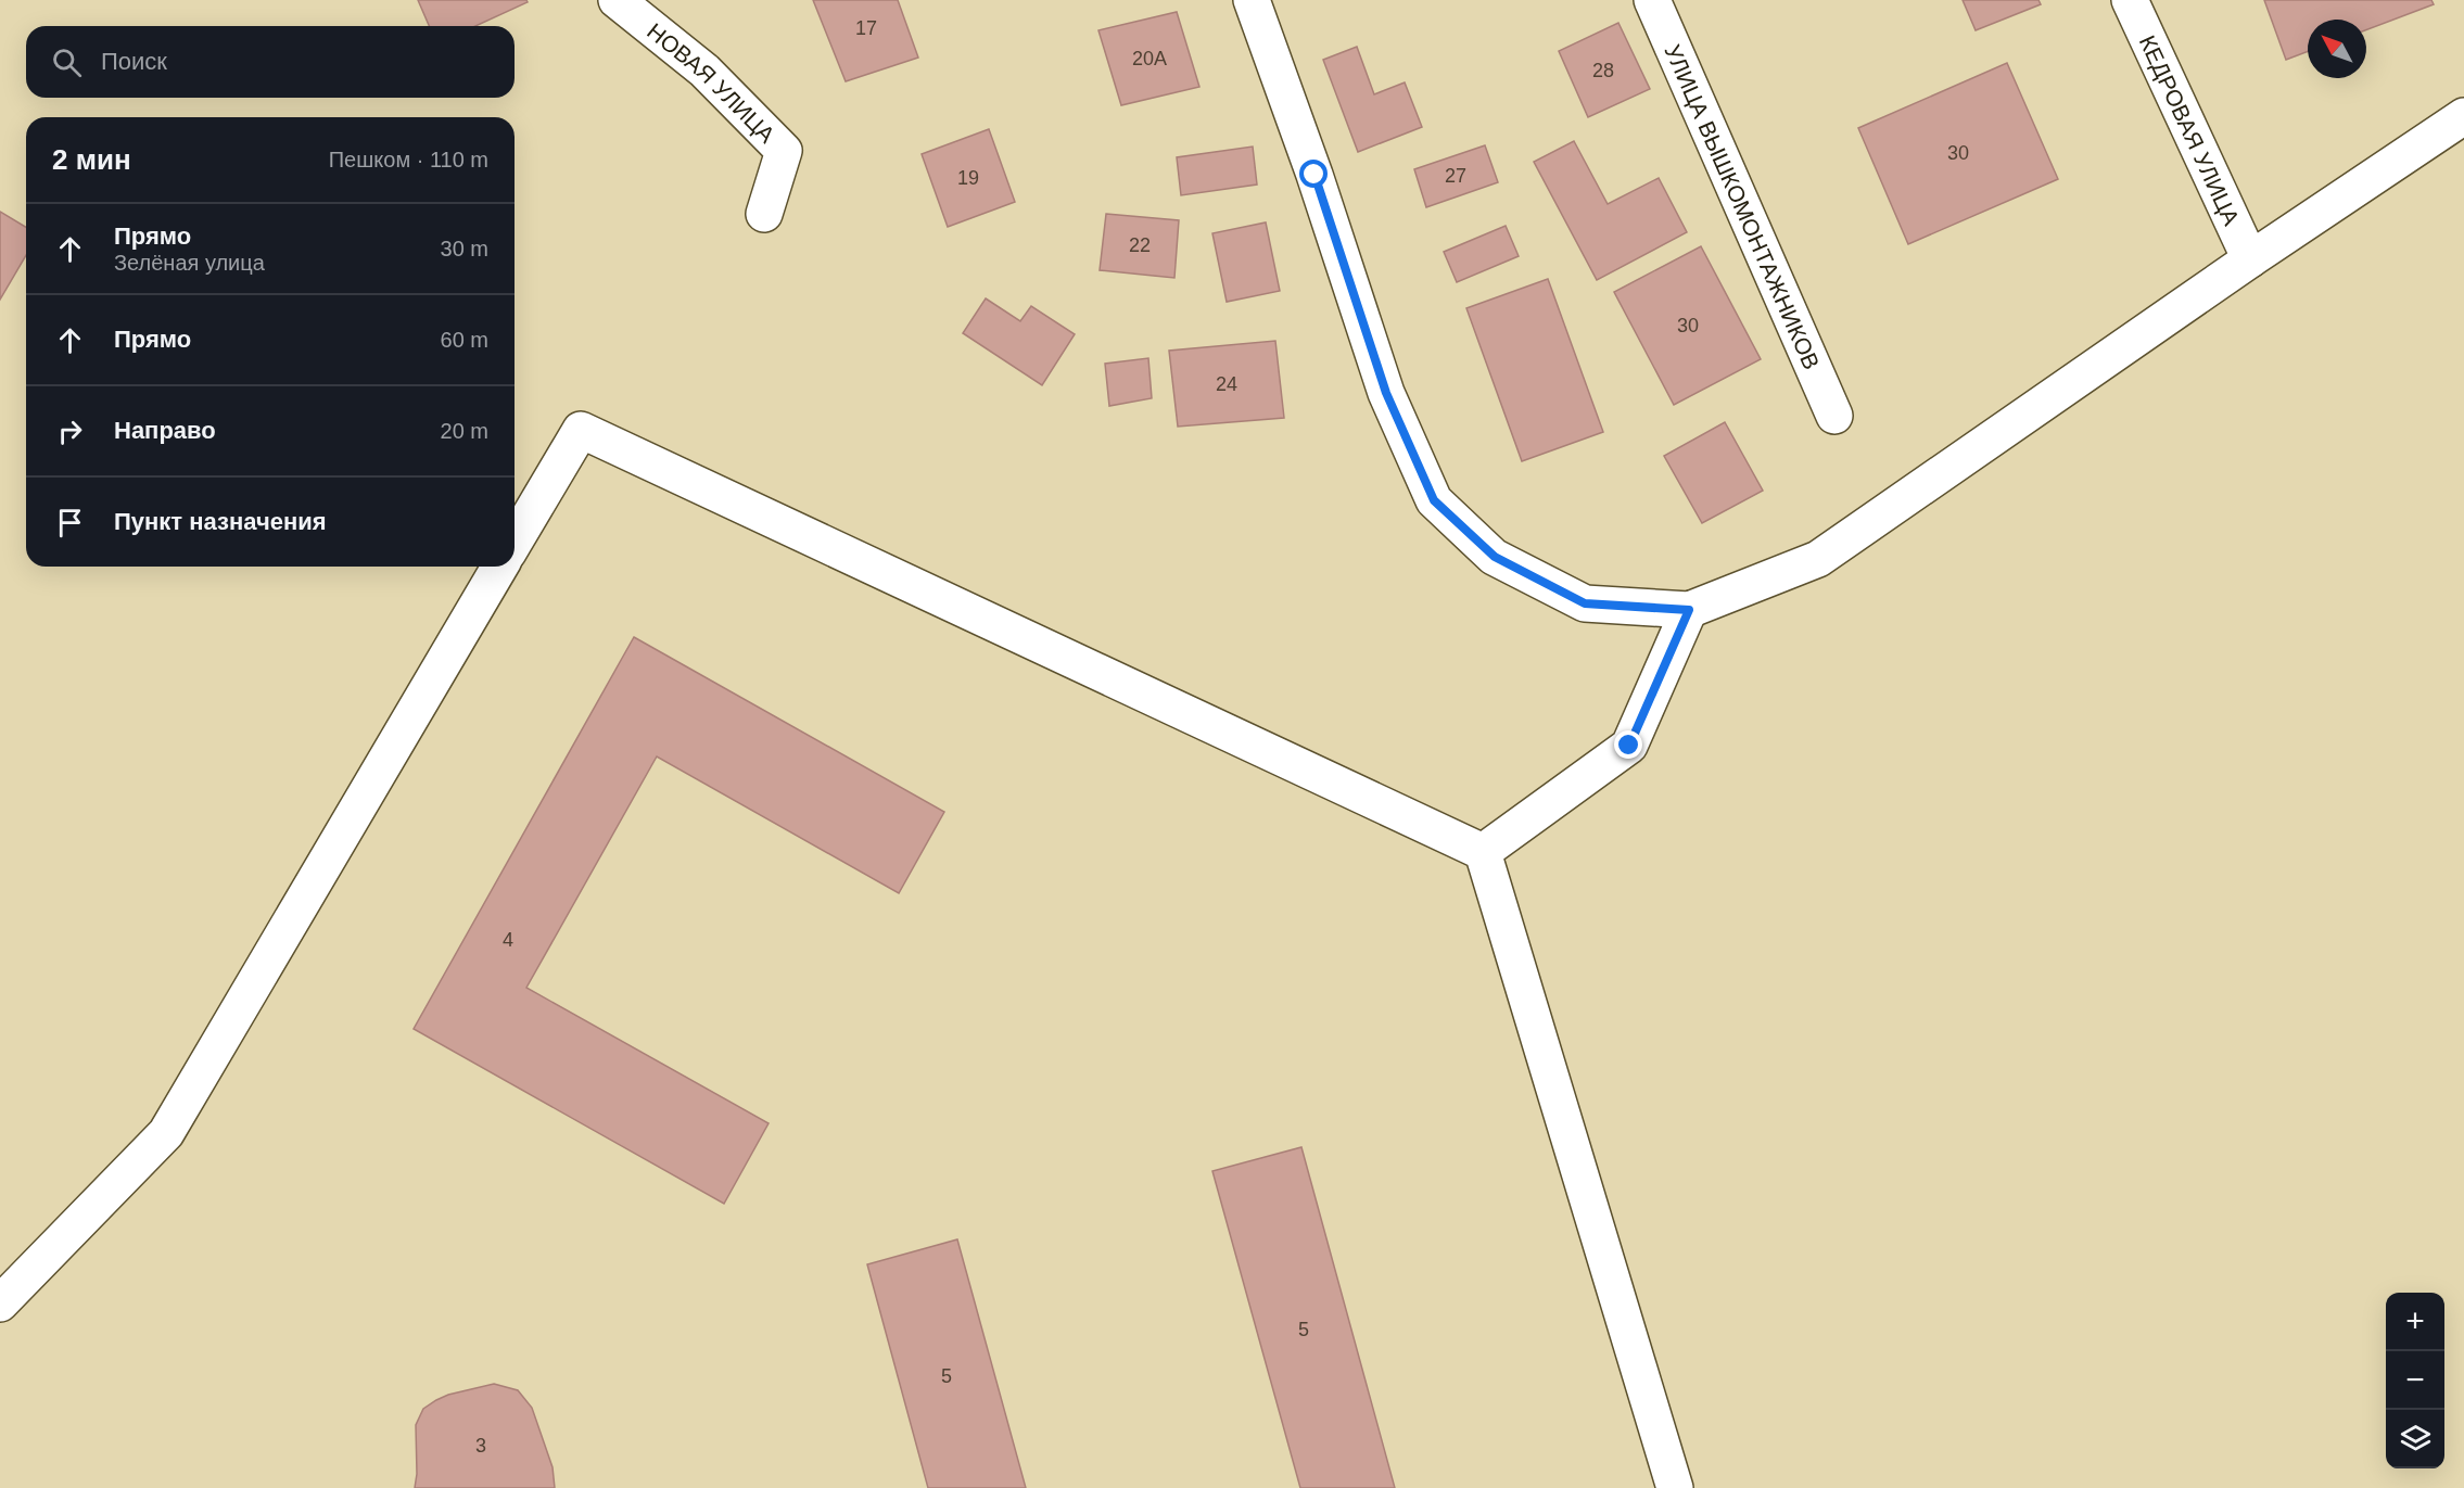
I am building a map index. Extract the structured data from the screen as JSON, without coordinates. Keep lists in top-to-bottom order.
{
  "streets": {
    "street": ["НОВАЯ УЛИЦА", "КЕДРОВАЯ УЛИЦА", "УЛИЦА ВЫШКОМОНТАЖНИКОВ"]
  },
  "house_numbers": [
    "17",
    "20А",
    "28",
    "30",
    "27",
    "19",
    "22",
    "30",
    "24",
    "4",
    "5",
    "5",
    "3"
  ],
  "north": "top left",
  "page": {
    "search": "Поиск",
    "heading": ["2 мин", "Пешком · 110 m"],
    "list": [
      ["Прямо", "Зелёная улица", "30 m"],
      ["Прямо", "60 m"],
      ["Направо", "20 m"],
      "Пункт назначения"
    ],
    "map_buttons": ["+", "−"]
  }
}
